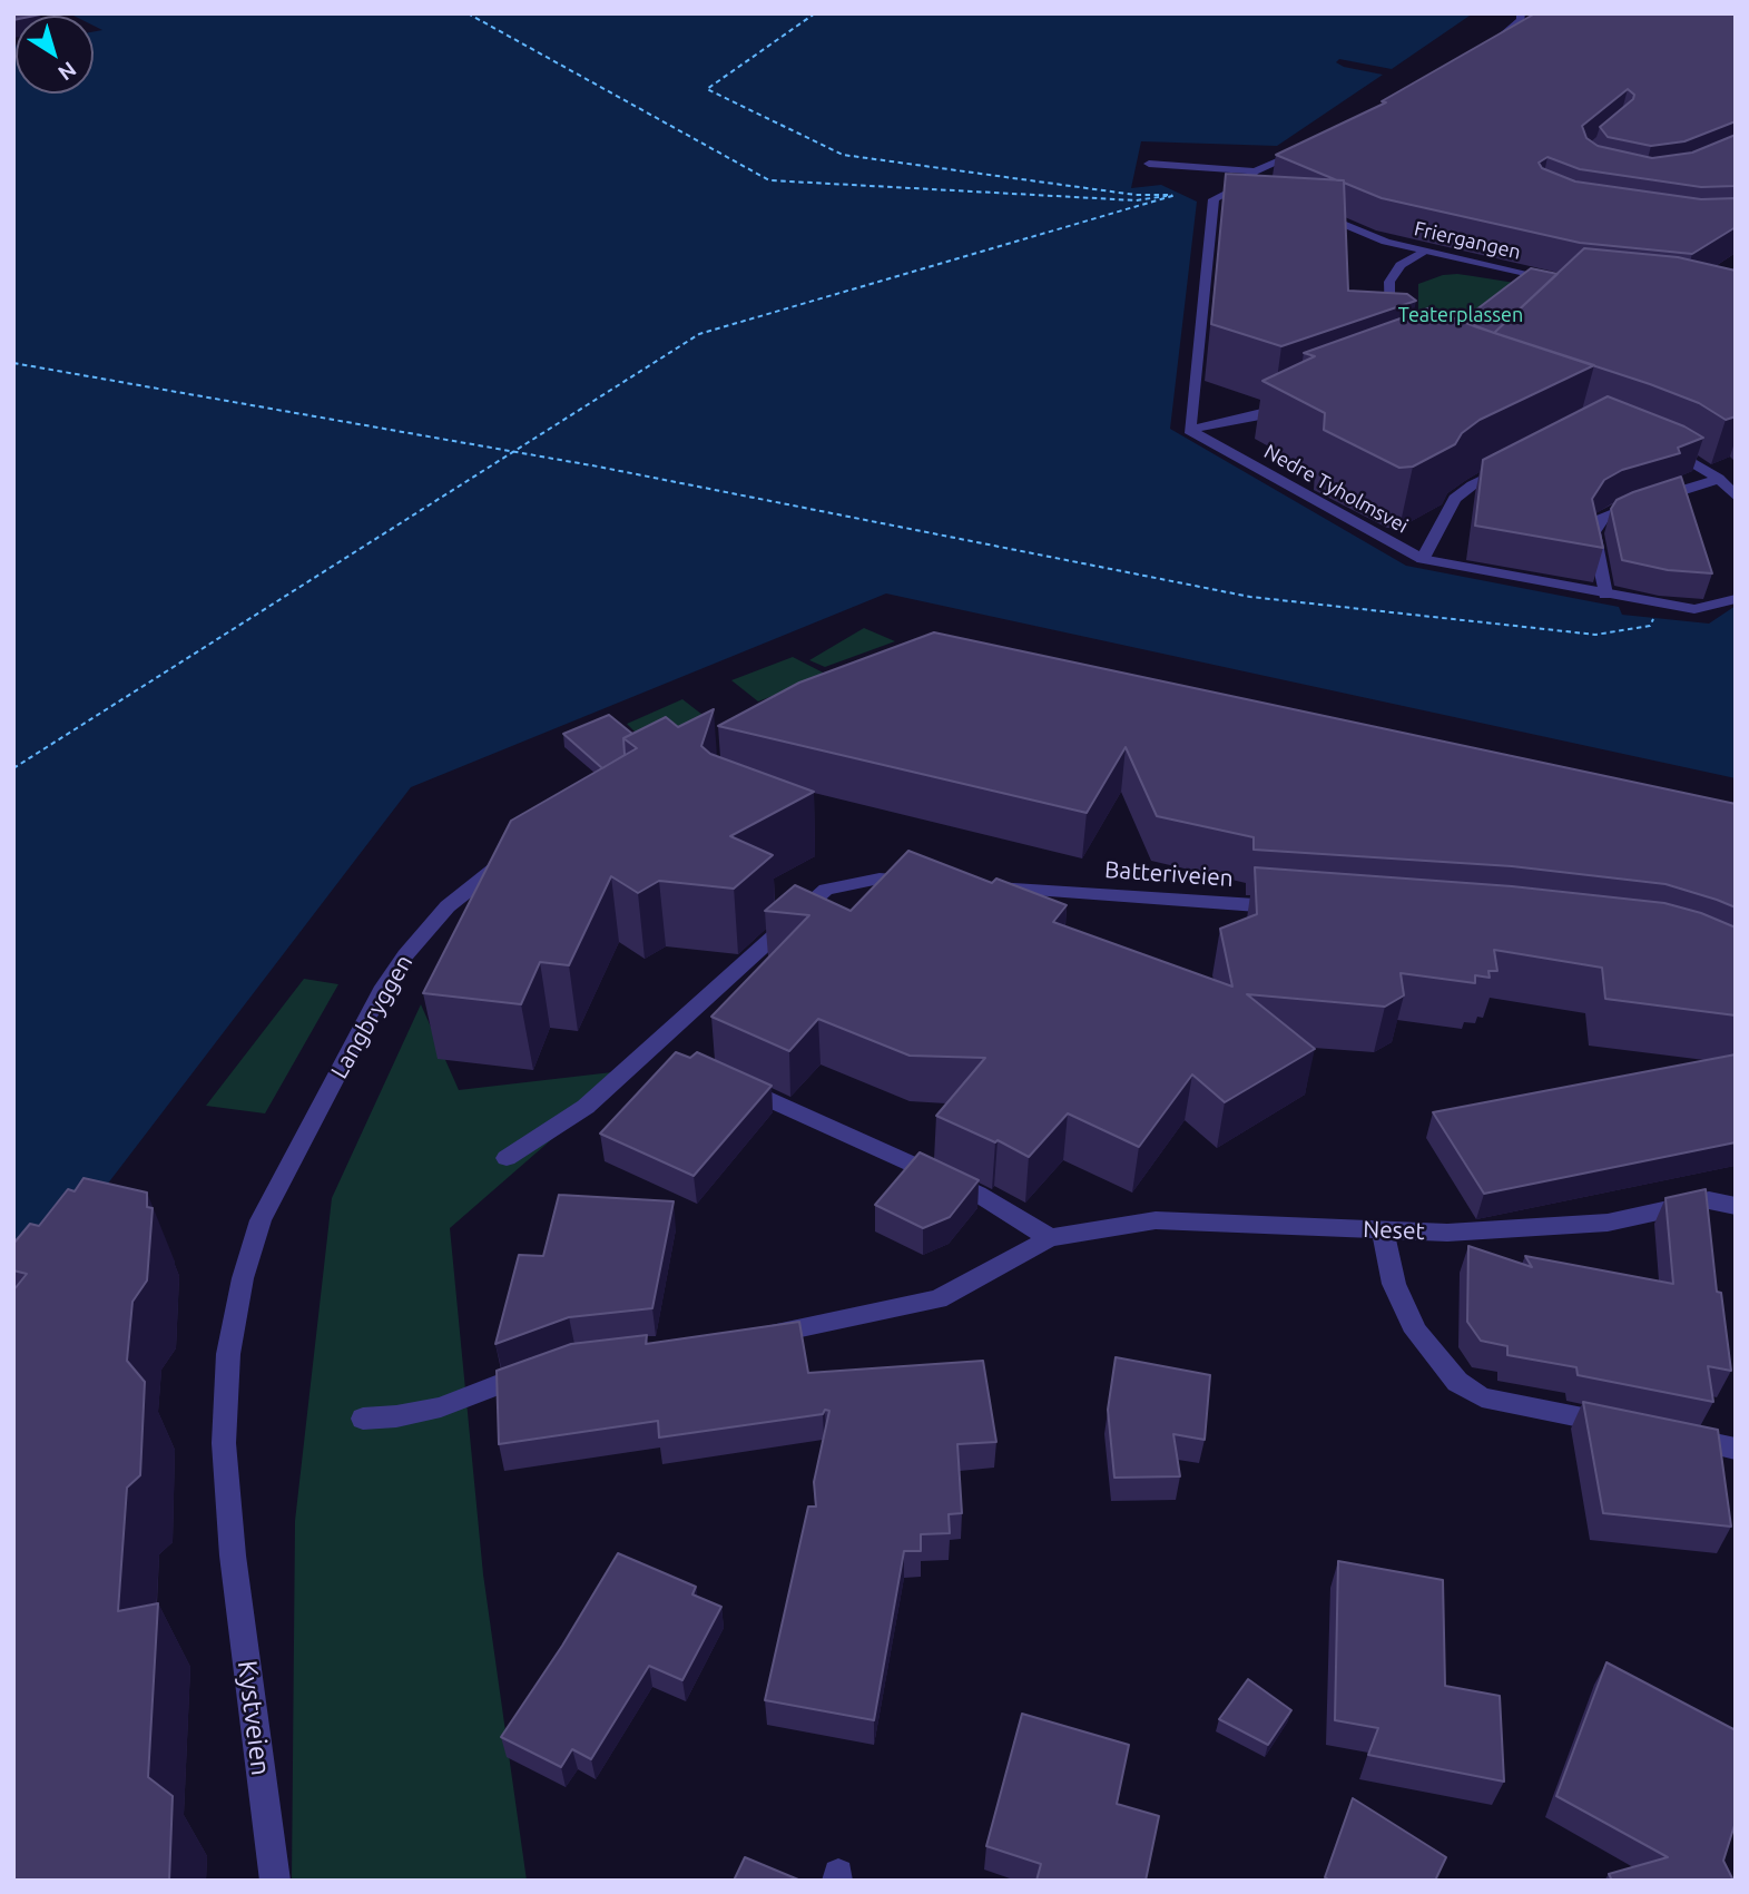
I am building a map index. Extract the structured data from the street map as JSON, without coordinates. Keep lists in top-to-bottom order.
{
  "streets": {
    "street": [
      "Friergangen",
      "Nedre Tyholmsvei",
      "Batteriveien",
      "Langbryggen",
      "Neset",
      "Kystveien"
    ]
  },
  "crossings": [
    ["Langbryggen", "Kystveien"]
  ],
  "parks": ["Teaterplassen"],
  "north": "bottom right"
}
